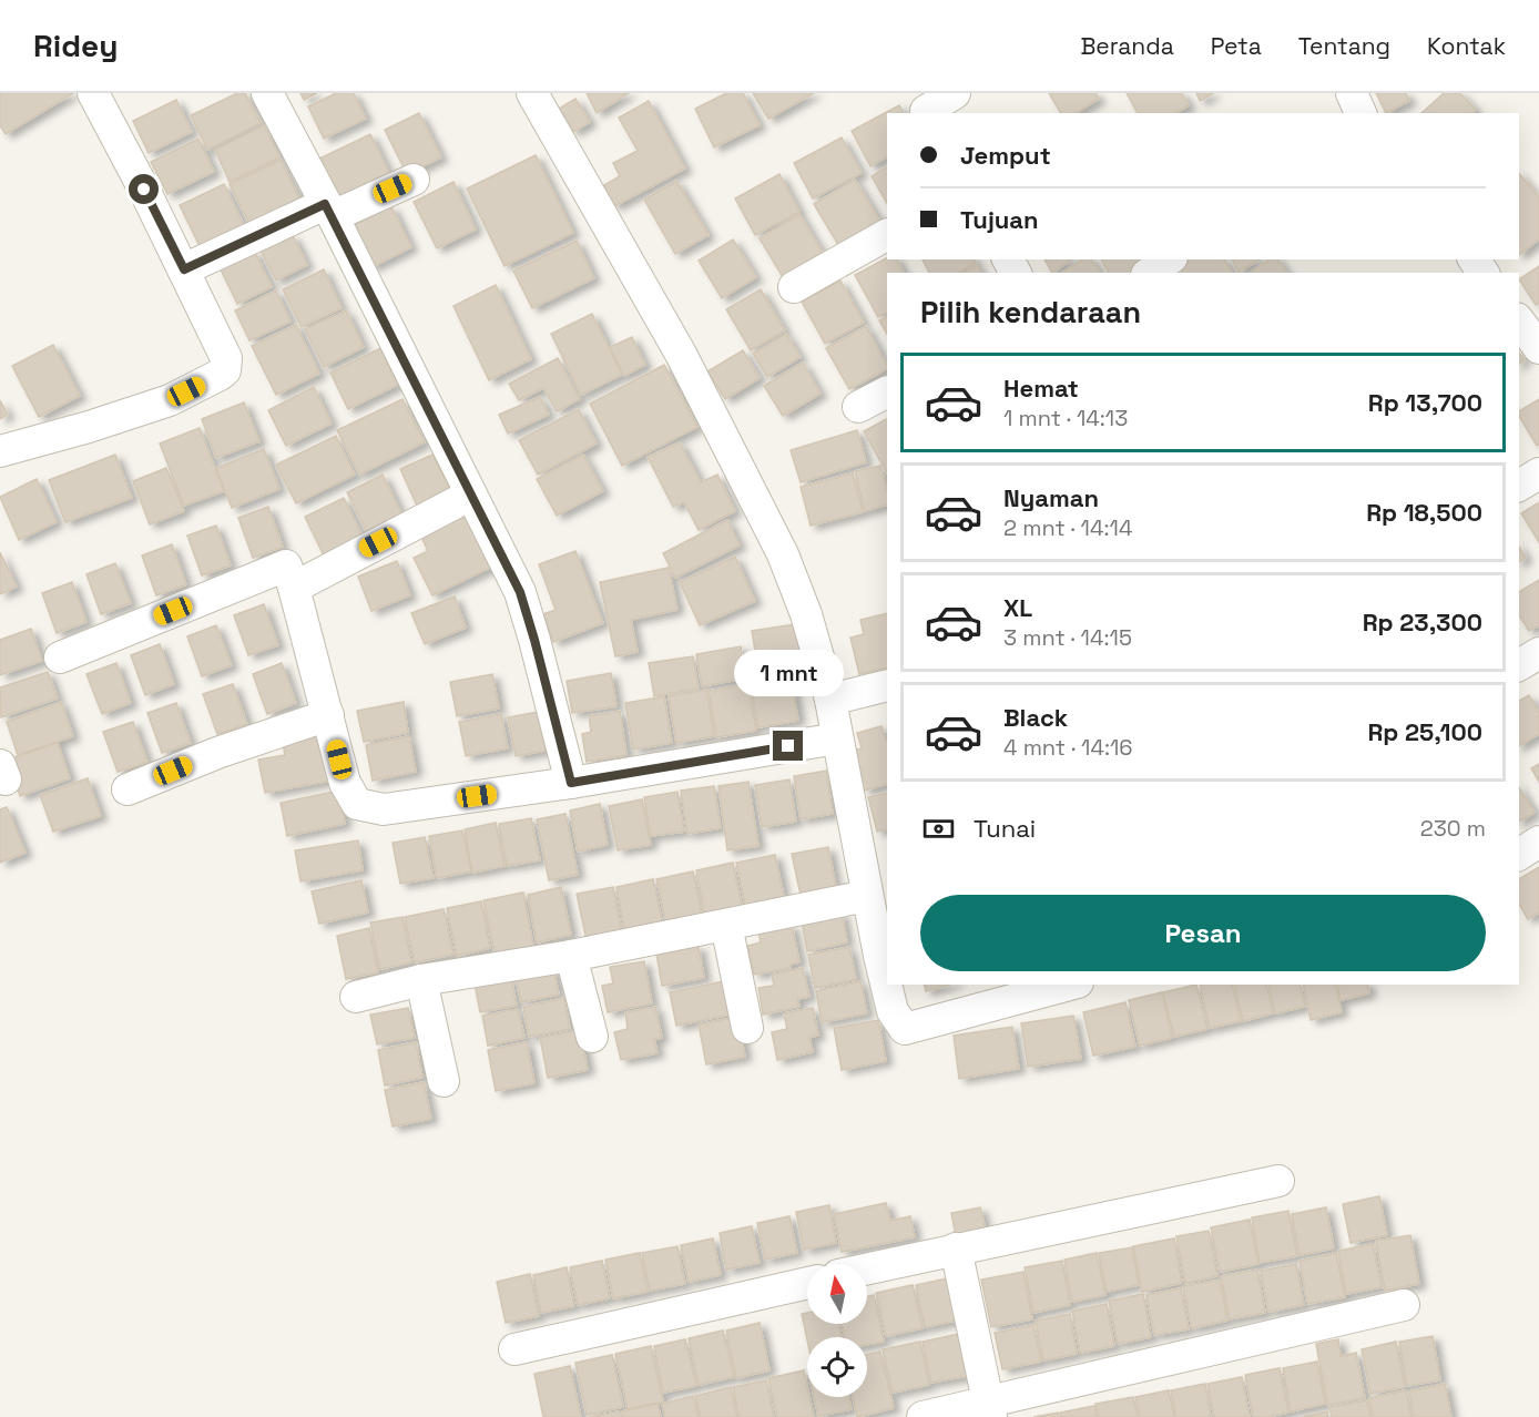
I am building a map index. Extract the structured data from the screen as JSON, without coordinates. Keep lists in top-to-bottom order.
{
  "north": "top",
  "page": {
    "header": "Ridey",
    "nav": [
      "Beranda",
      "Peta",
      "Tentang",
      "Kontak"
    ],
    "banner": ["Jemput", "Tujuan"],
    "heading": "Pilih kendaraan",
    "list": [
      {
        "name": "Hemat",
        "note": "1 mnt · 14:13",
        "value": "Rp 13,700"
      },
      {
        "name": "Nyaman",
        "note": "2 mnt · 14:14",
        "value": "Rp 18,500"
      },
      {
        "name": "XL",
        "note": "3 mnt · 14:15",
        "value": "Rp 23,300"
      },
      {
        "name": "Black",
        "note": "4 mnt · 14:16",
        "value": "Rp 25,100"
      }
    ],
    "bubble": "1 mnt",
    "pay": ["Tunai", "230 m"],
    "buttons": "Pesan"
  }
}
